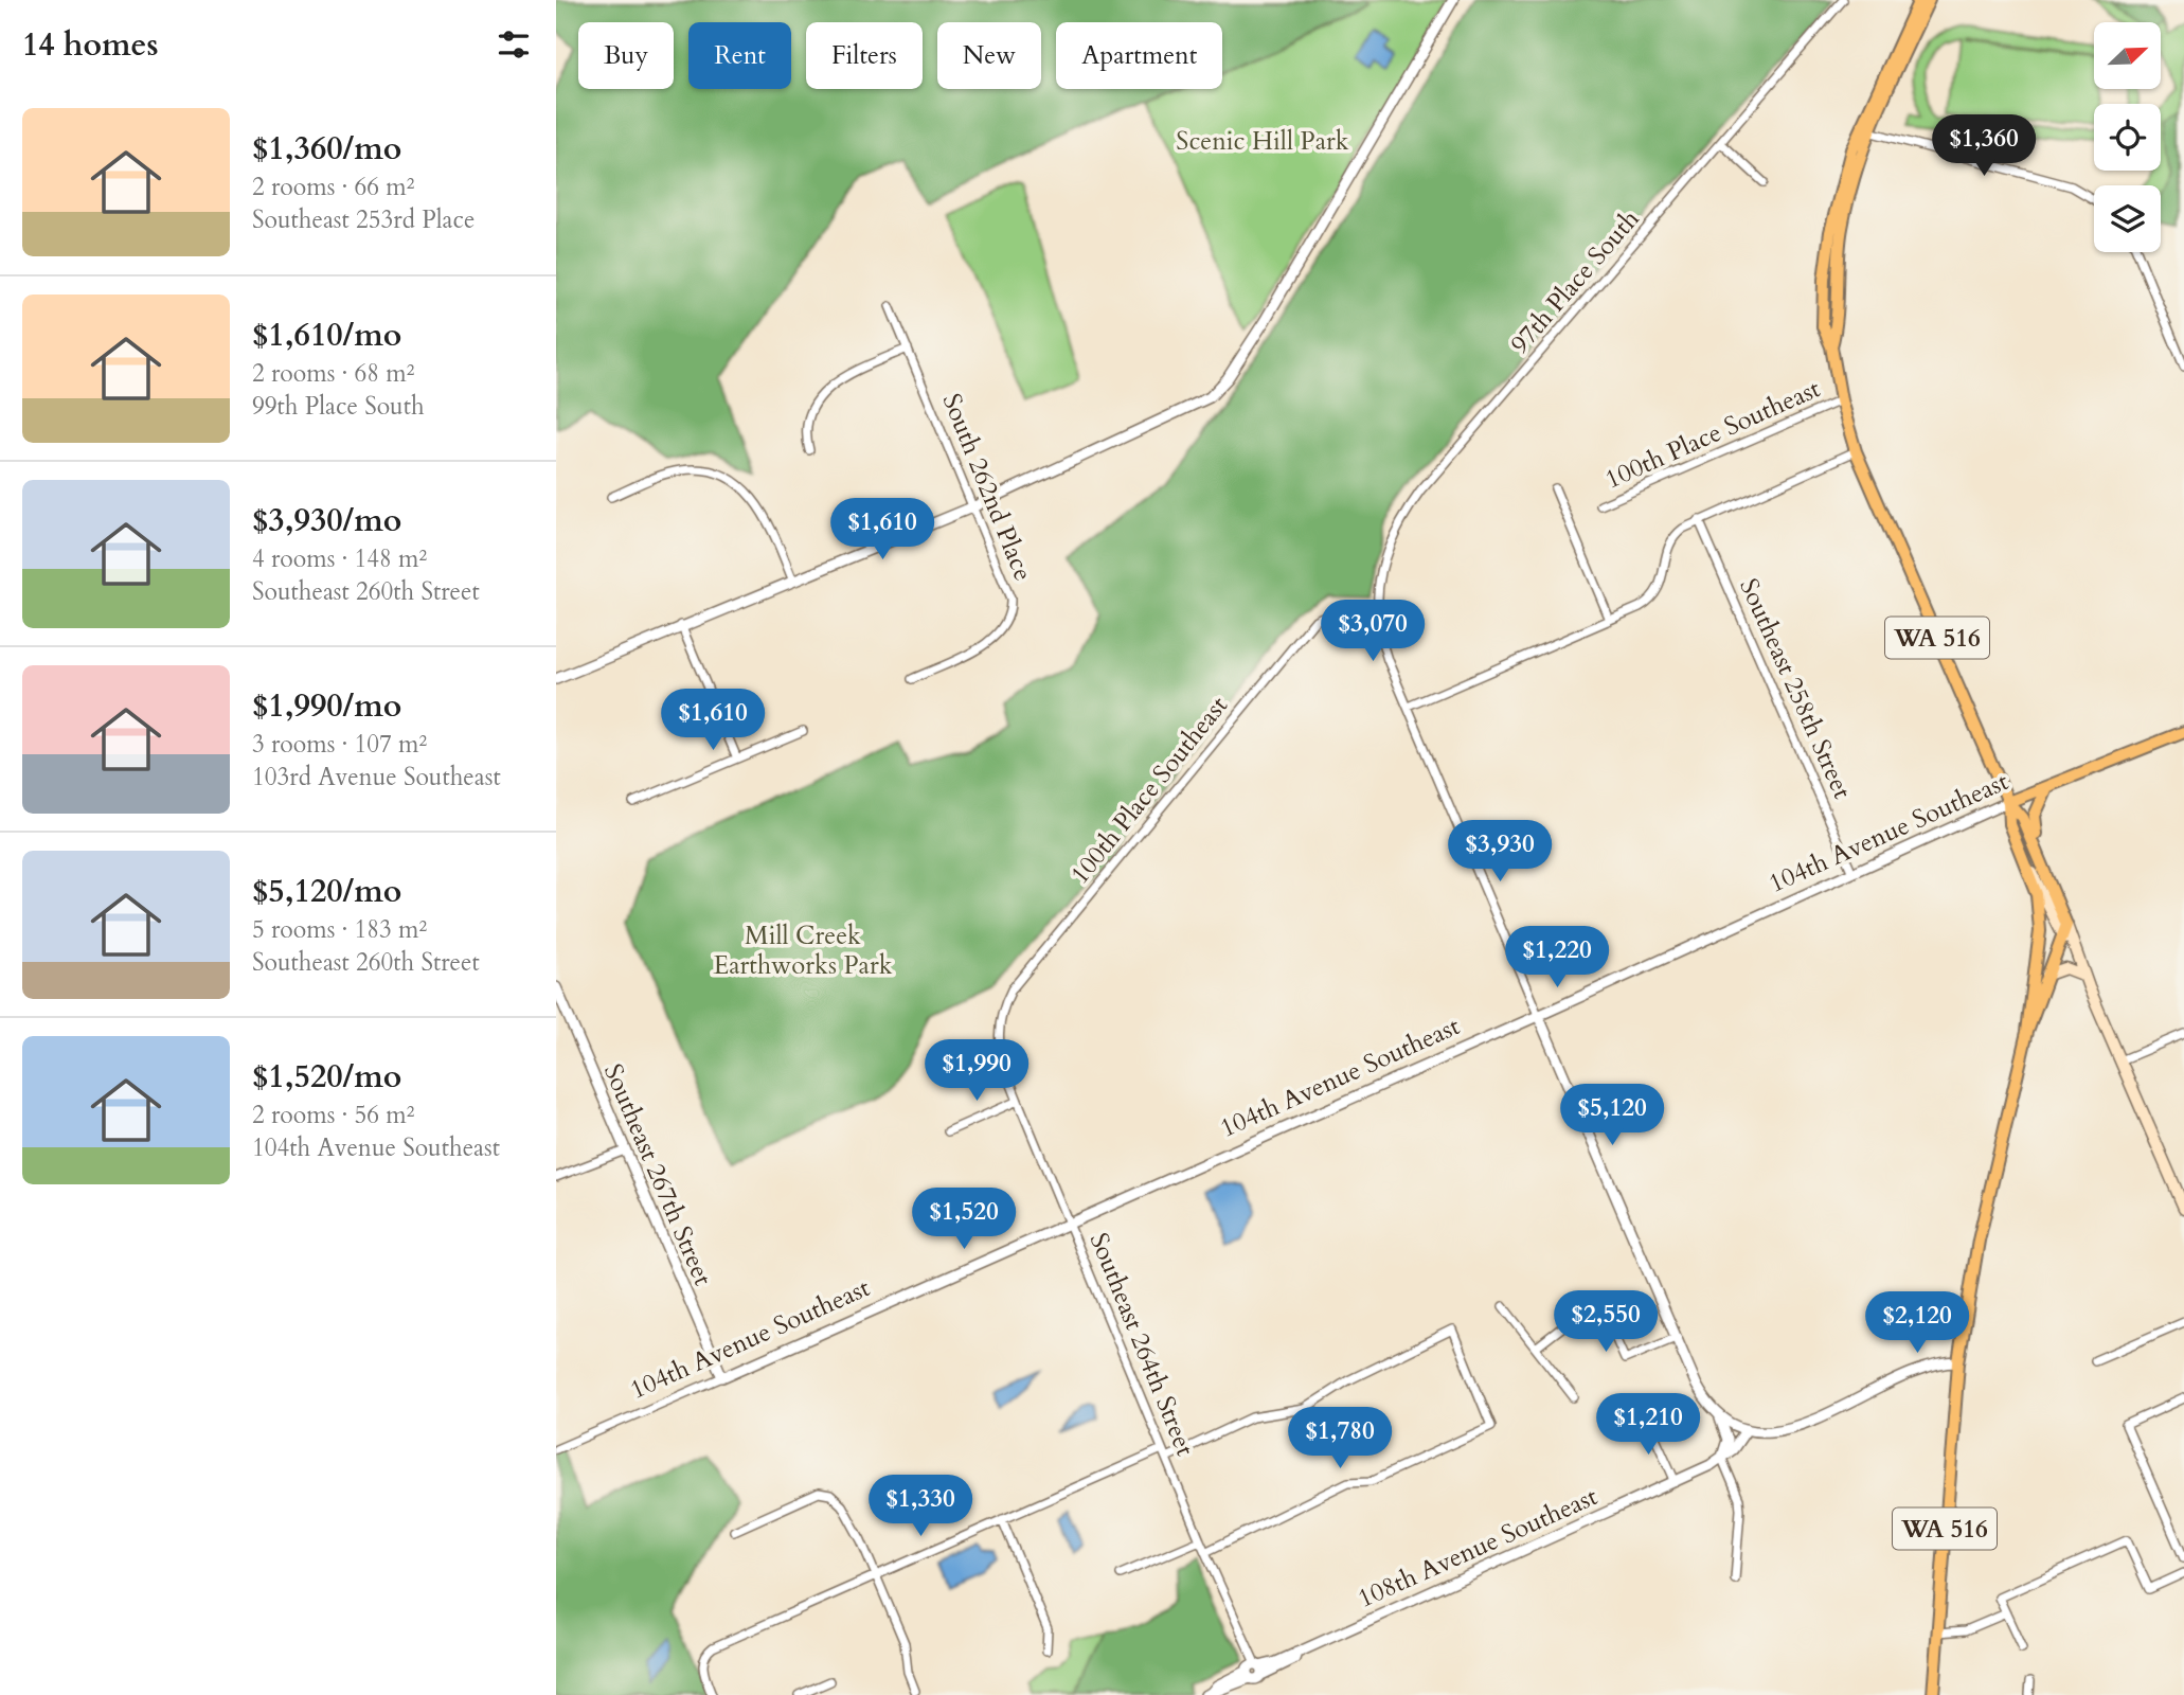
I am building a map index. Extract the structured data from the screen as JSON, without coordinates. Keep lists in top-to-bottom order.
{
  "streets": {
    "main road": ["WA 516", "104th Avenue Southeast"],
    "street": [
      "97th Place South",
      "100th Place Southeast",
      "South 262nd Place",
      "Southeast 258th Street",
      "Southeast 267th Street",
      "Southeast 264th Street",
      "108th Avenue Southeast"
    ]
  },
  "crossings": [
    ["97th Place South", "100th Place Southeast"],
    ["97th Place South", "104th Avenue Southeast"],
    ["100th Place Southeast", "WA 516"],
    ["100th Place Southeast", "Southeast 264th Street"],
    ["WA 516", "104th Avenue Southeast"],
    ["Southeast 258th Street", "104th Avenue Southeast"],
    ["104th Avenue Southeast", "Southeast 267th Street"],
    ["104th Avenue Southeast", "Southeast 264th Street"],
    ["Southeast 264th Street", "108th Avenue Southeast"]
  ],
  "parks": ["Scenic Hill Park", "Mill Creek Earthworks Park"],
  "north": "top right",
  "page": {
    "heading": "14 homes",
    "chip": [
      "Buy",
      "Rent",
      "Filters",
      "New",
      "Apartment"
    ],
    "list": [
      {
        "name": "$1,360/mo",
        "note": "2 rooms · 66 m² · Southeast 253rd Place"
      },
      {
        "name": "$1,610/mo",
        "note": "2 rooms · 68 m² · 99th Place South"
      },
      {
        "name": "$3,930/mo",
        "note": "4 rooms · 148 m² · Southeast 260th Street"
      },
      {
        "name": "$1,990/mo",
        "note": "3 rooms · 107 m² · 103rd Avenue Southeast"
      },
      {
        "name": "$5,120/mo",
        "note": "5 rooms · 183 m² · Southeast 260th Street"
      },
      {
        "name": "$1,520/mo",
        "note": "2 rooms · 56 m² · 104th Avenue Southeast"
      }
    ],
    "price": [
      "$1,360",
      "$1,610",
      "$3,070",
      "$1,610",
      "$3,930",
      "$1,220",
      "$1,990",
      "$5,120",
      "$1,520",
      "$2,550",
      "$2,120",
      "$1,210",
      "$1,780",
      "$1,330"
    ]
  }
}
